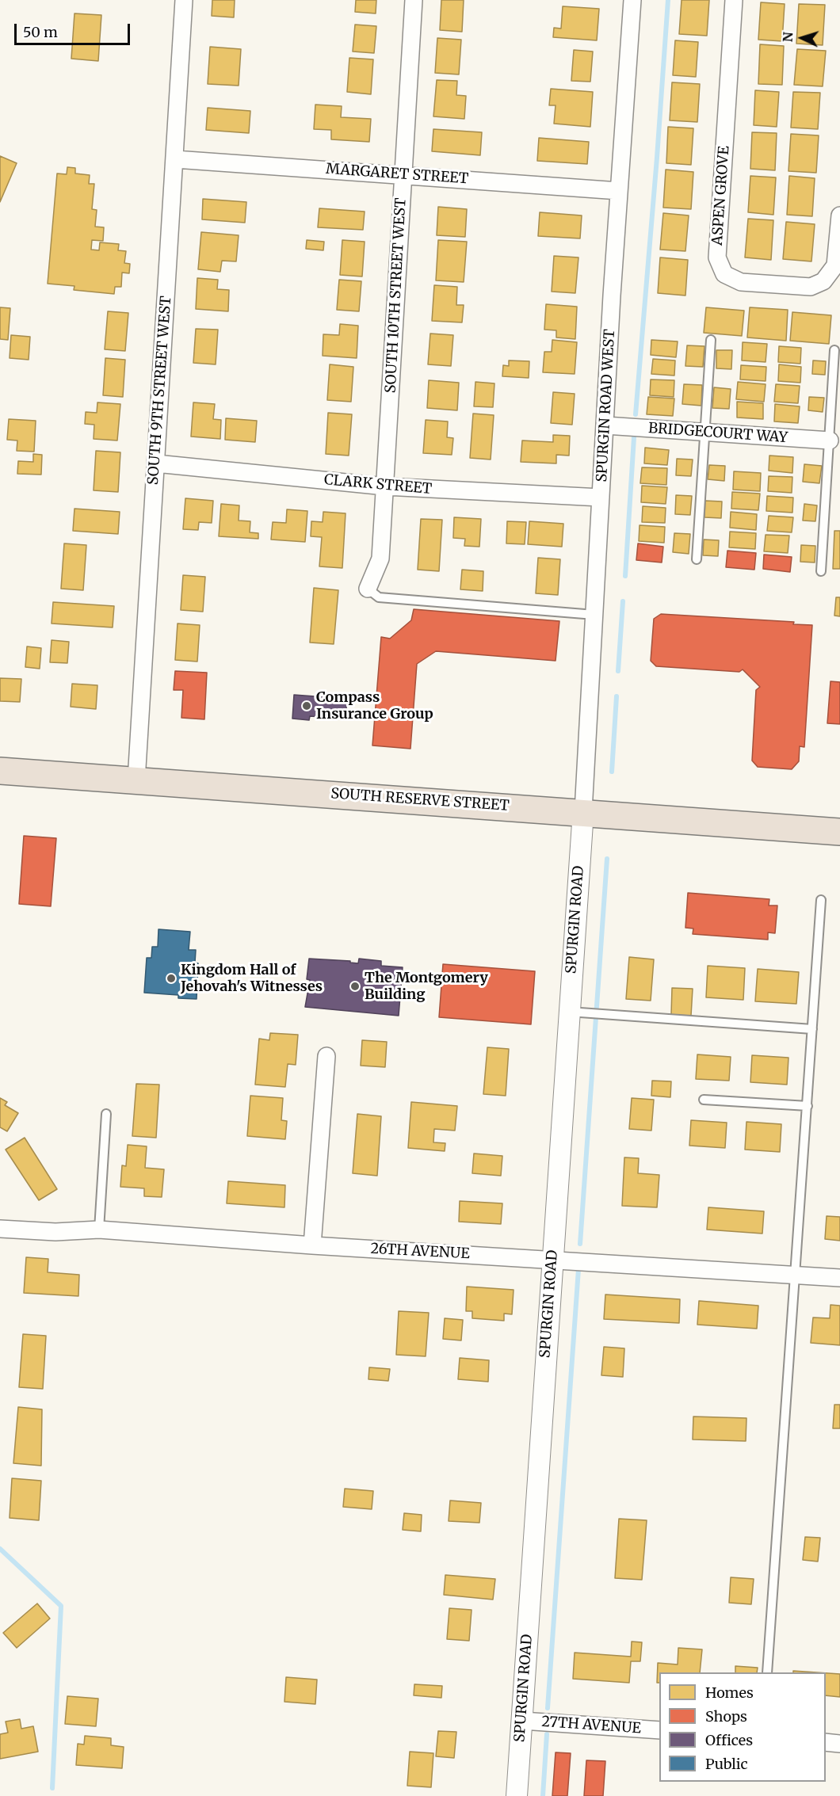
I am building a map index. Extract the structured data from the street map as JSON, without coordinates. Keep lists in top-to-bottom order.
{
  "streets": {
    "highway": ["SOUTH RESERVE STREET"],
    "street": [
      "MARGARET STREET",
      "ASPEN GROVE",
      "SOUTH 10TH STREET WEST",
      "SOUTH 9TH STREET WEST",
      "SPURGIN ROAD WEST",
      "BRIDGECOURT WAY",
      "CLARK STREET",
      "SPURGIN ROAD",
      "26TH AVENUE",
      "27TH AVENUE"
    ]
  },
  "crossings": [
    ["MARGARET STREET", "SOUTH 10TH STREET WEST"],
    ["MARGARET STREET", "SOUTH 9TH STREET WEST"],
    ["MARGARET STREET", "SPURGIN ROAD WEST"],
    ["SOUTH 10TH STREET WEST", "CLARK STREET"],
    ["SOUTH 9TH STREET WEST", "CLARK STREET"],
    ["SOUTH 9TH STREET WEST", "SOUTH RESERVE STREET"],
    ["SPURGIN ROAD WEST", "BRIDGECOURT WAY"],
    ["SPURGIN ROAD WEST", "CLARK STREET"],
    ["SPURGIN ROAD WEST", "SOUTH RESERVE STREET"],
    ["SPURGIN ROAD WEST", "SPURGIN ROAD"],
    ["SOUTH RESERVE STREET", "SPURGIN ROAD"],
    ["SPURGIN ROAD", "26TH AVENUE"],
    ["SPURGIN ROAD", "27TH AVENUE"]
  ],
  "places": ["Compass Insurance Group", "Kingdom Hall of Jehovah's Witnesses", "The Montgomery Building"],
  "legend": [
    "Homes",
    "Shops",
    "Offices",
    "Public"
  ],
  "scale_bar": "50 m",
  "north": "left"
}
